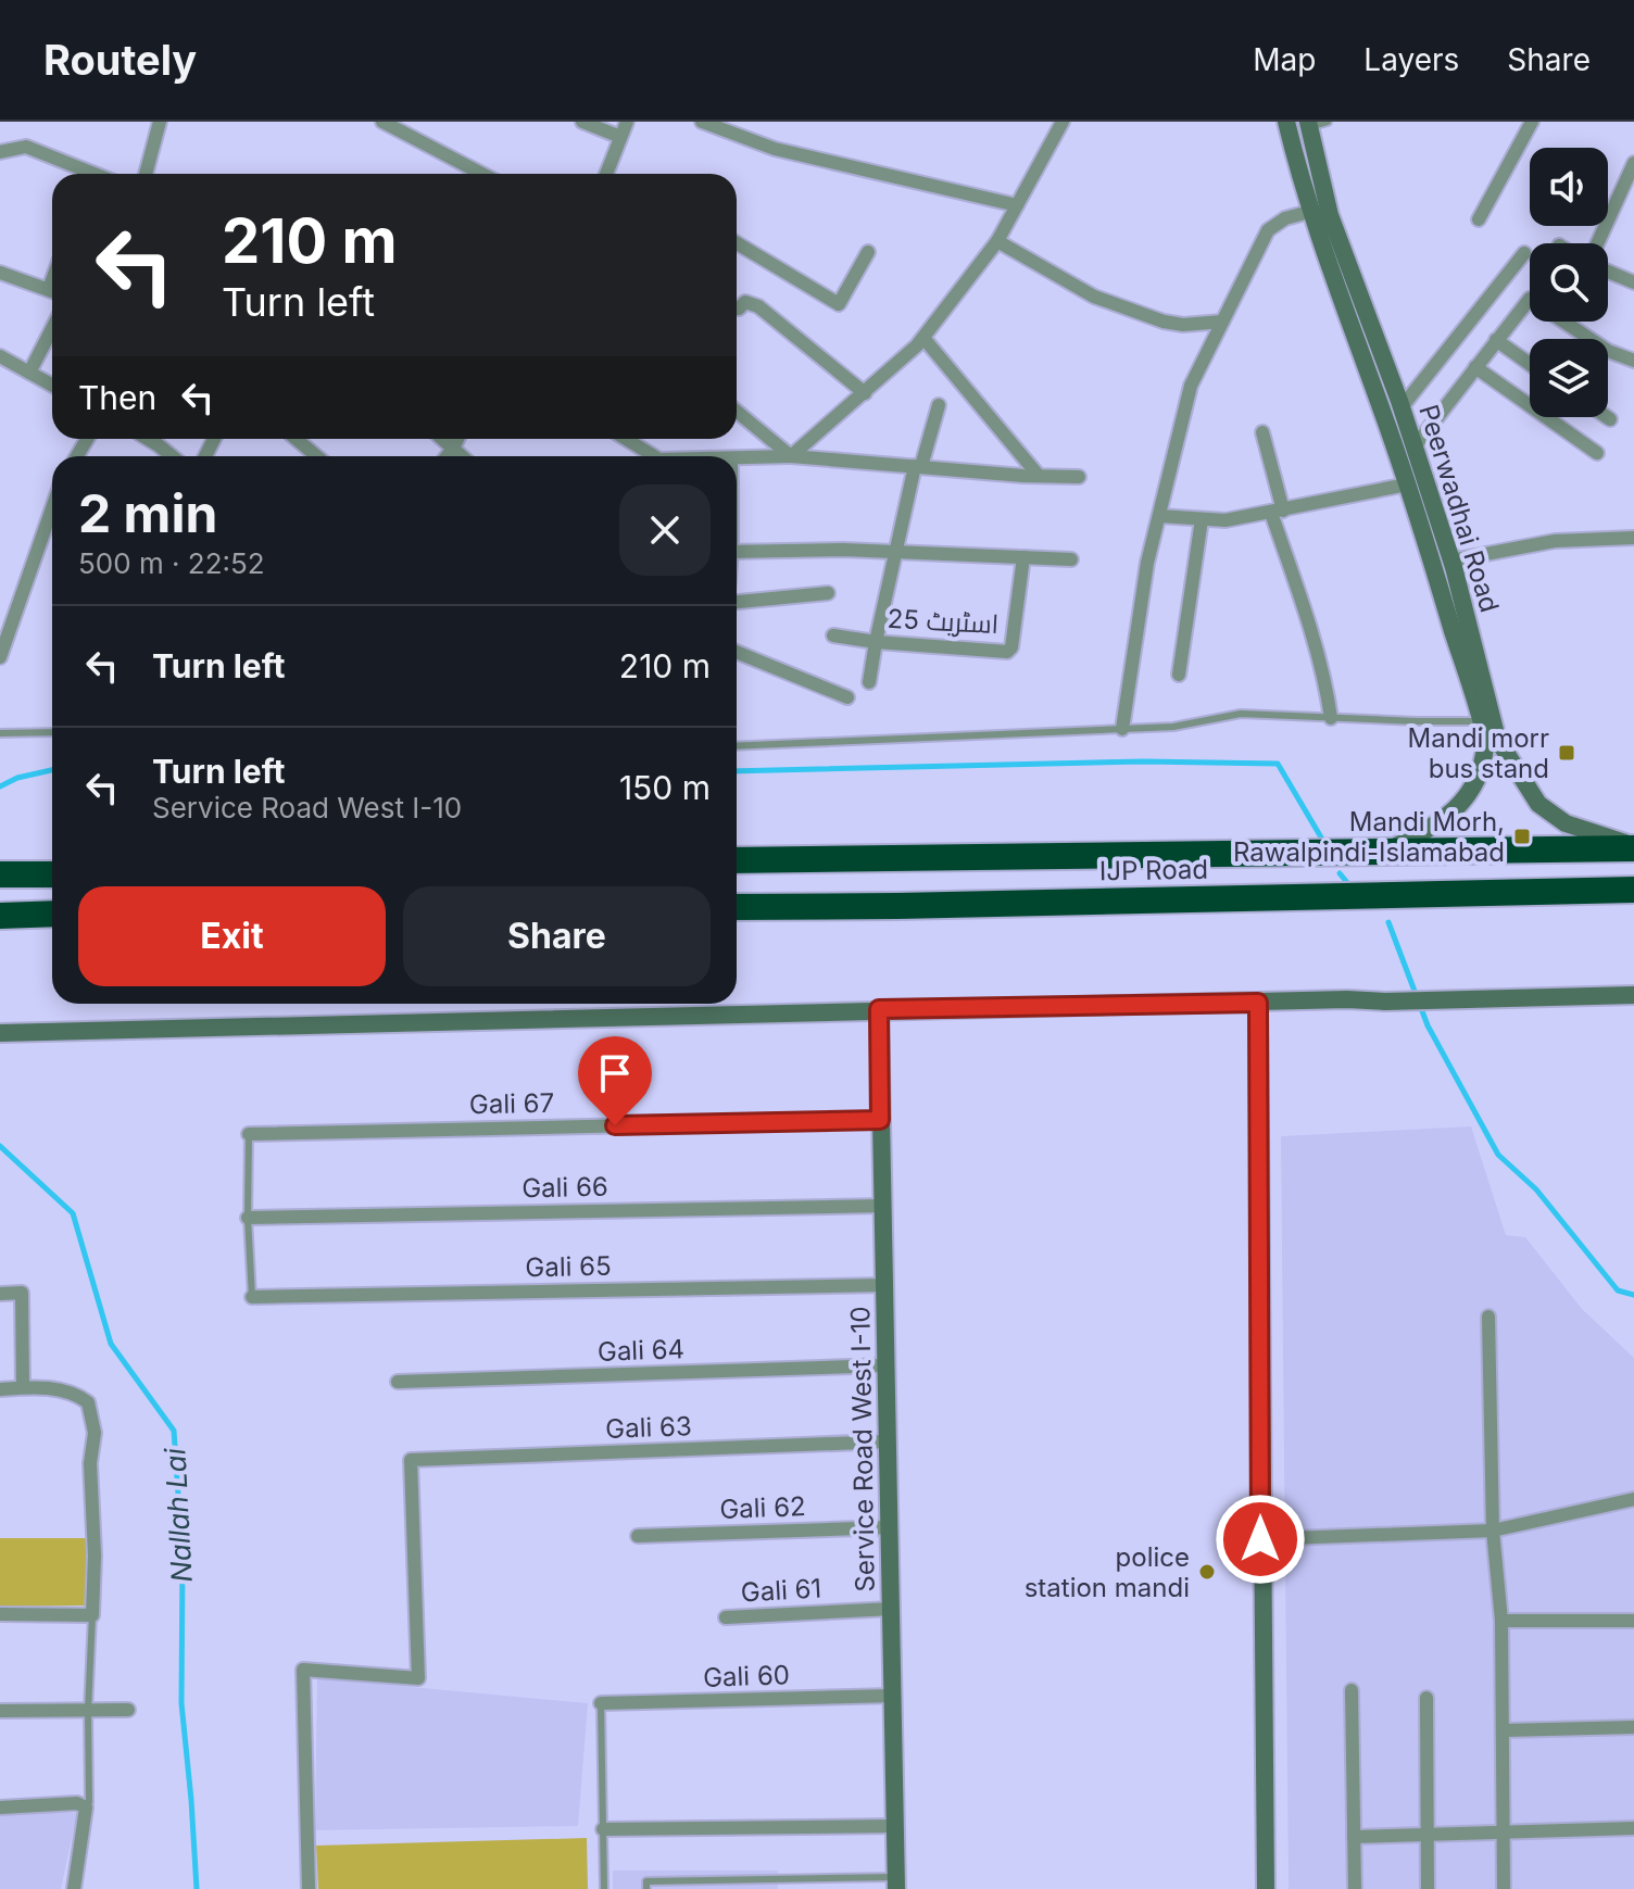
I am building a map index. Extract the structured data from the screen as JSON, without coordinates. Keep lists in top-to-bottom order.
{
  "streets": {
    "highway": ["IJP Road"],
    "main road": ["Peerwadhai Road", "Service Road West I-10"],
    "street": [
      "اسٹریٹ 25",
      "Gali 67",
      "Gali 66",
      "Gali 65",
      "Gali 64",
      "Gali 63",
      "Gali 62",
      "Gali 61",
      "Gali 60"
    ]
  },
  "crossings": [
    ["Peerwadhai Road", "IJP Road"],
    ["Gali 67", "Service Road West I-10"],
    ["Gali 66", "Service Road West I-10"],
    ["Gali 65", "Service Road West I-10"],
    ["Gali 64", "Service Road West I-10"],
    ["Gali 63", "Service Road West I-10"],
    ["Service Road West I-10", "Gali 62"],
    ["Service Road West I-10", "Gali 61"],
    ["Service Road West I-10", "Gali 60"]
  ],
  "water": ["Nallah Lai"],
  "places": {
    "transit": ["Mandi morr bus stand", "Mandi Morh, Rawalpindi-Islamabad"],
    "other": ["police station mandi"]
  },
  "page": {
    "header": "Routely",
    "nav": ["Map", "Layers", "Share"],
    "turn": ["210 m", "Turn left"],
    "then": "Then",
    "heading": ["2 min", "500 m · 22:52"],
    "list": [
      {
        "name": "Turn left",
        "value": "210 m"
      },
      {
        "name": "Turn left",
        "note": "Service Road West I-10",
        "value": "150 m"
      }
    ],
    "buttons": ["Exit", "Share"]
  }
}
